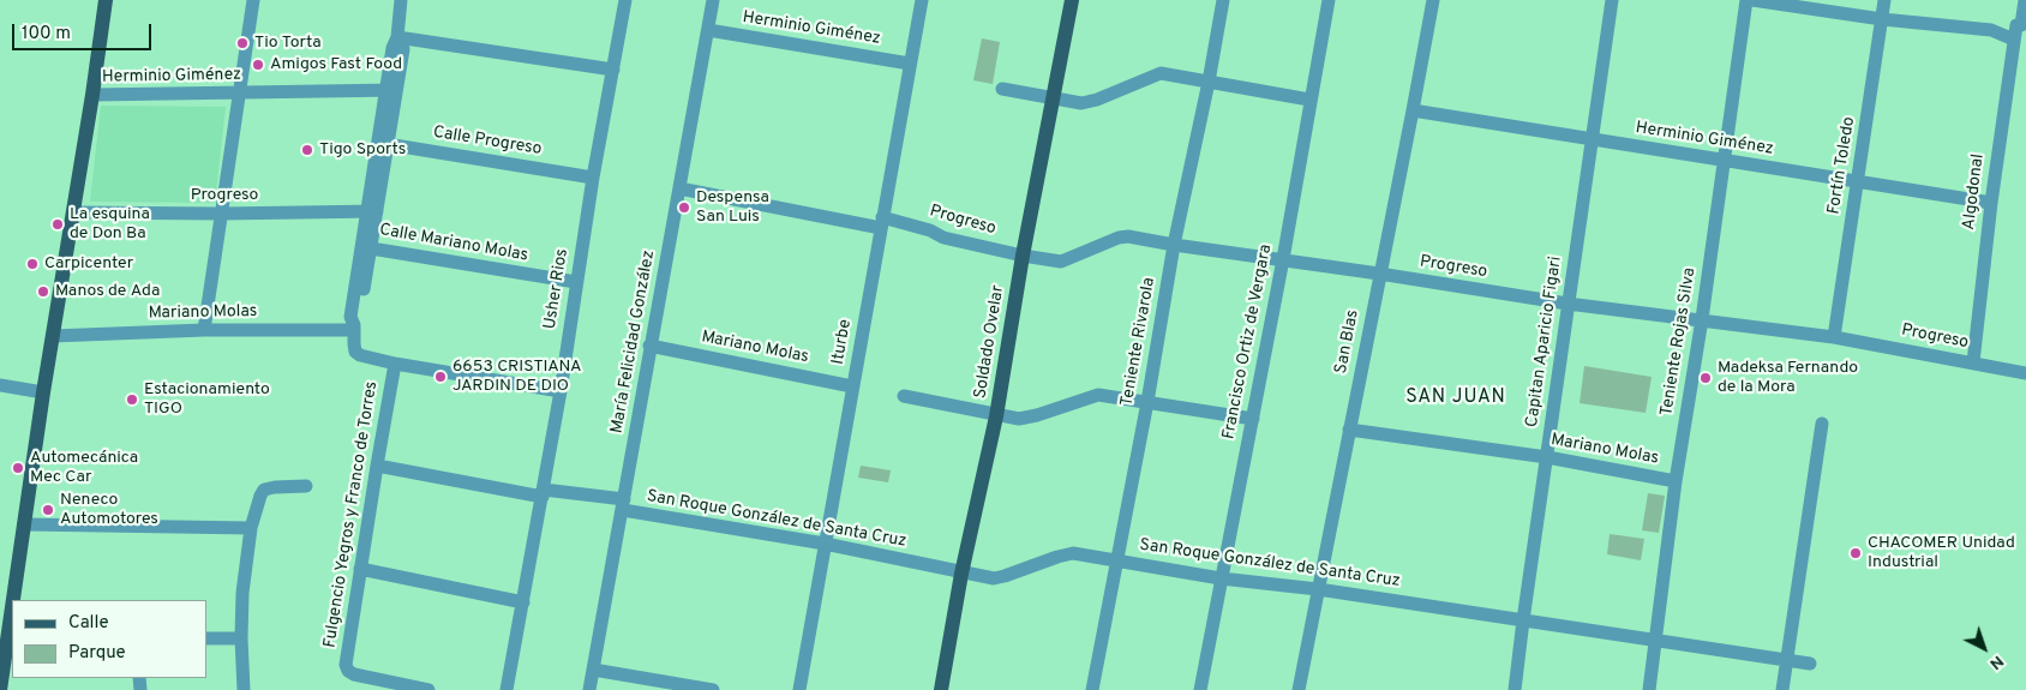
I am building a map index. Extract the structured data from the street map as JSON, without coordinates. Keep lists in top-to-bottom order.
{
  "streets": {
    "main road": ["Soldado Ovelar"],
    "street": [
      "Herminio Giménez",
      "Calle Progreso",
      "Fortín Toledo",
      "Algodonal",
      "Progreso",
      "Calle Mariano Molas",
      "Usher Rios",
      "Mariano Molas",
      "María Felicidad González",
      "Iturbe",
      "Teniente Rivarola",
      "Francisco Ortiz de Vergara",
      "San Blas",
      "Capitan Aparicio Figari",
      "Teniente Rojas Silva",
      "Fulgencio Yegros y Franco de Torres",
      "San Roque González de Santa Cruz"
    ]
  },
  "crossings": [
    ["Herminio Giménez", "Fortín Toledo"],
    ["Herminio Giménez", "Algodonal"],
    ["Herminio Giménez", "María Felicidad González"],
    ["Herminio Giménez", "Iturbe"],
    ["Herminio Giménez", "San Blas"],
    ["Herminio Giménez", "Capitan Aparicio Figari"],
    ["Herminio Giménez", "Teniente Rojas Silva"],
    ["Calle Progreso", "Usher Rios"],
    ["Fortín Toledo", "Progreso"],
    ["Algodonal", "Progreso"],
    ["Progreso", "María Felicidad González"],
    ["Progreso", "Iturbe"],
    ["Progreso", "Soldado Ovelar"],
    ["Progreso", "Teniente Rivarola"],
    ["Progreso", "Francisco Ortiz de Vergara"],
    ["Progreso", "San Blas"],
    ["Progreso", "Capitan Aparicio Figari"],
    ["Progreso", "Teniente Rojas Silva"],
    ["Calle Mariano Molas", "Usher Rios"],
    ["Usher Rios", "San Roque González de Santa Cruz"],
    ["Mariano Molas", "María Felicidad González"],
    ["Mariano Molas", "Iturbe"],
    ["Mariano Molas", "San Blas"],
    ["Mariano Molas", "Capitan Aparicio Figari"],
    ["Mariano Molas", "Teniente Rojas Silva"],
    ["María Felicidad González", "San Roque González de Santa Cruz"],
    ["Iturbe", "San Roque González de Santa Cruz"],
    ["Soldado Ovelar", "San Roque González de Santa Cruz"],
    ["Teniente Rivarola", "San Roque González de Santa Cruz"],
    ["Francisco Ortiz de Vergara", "San Roque González de Santa Cruz"],
    ["San Blas", "San Roque González de Santa Cruz"],
    ["Capitan Aparicio Figari", "San Roque González de Santa Cruz"],
    ["Teniente Rojas Silva", "San Roque González de Santa Cruz"],
    ["Fulgencio Yegros y Franco de Torres", "San Roque González de Santa Cruz"]
  ],
  "districts": ["SAN JUAN"],
  "places": [
    "Tio Torta",
    "Amigos Fast Food",
    "Tigo Sports",
    "Despensa San Luis",
    "La esquina de Don Ba",
    "Carpicenter",
    "Manos de Ada",
    "6653 CRISTIANA JARDIN DE DIO",
    "Madeksa Fernando de la Mora",
    "Estacionamiento TIGO",
    "Automecánica Mec Car",
    "Neneco Automotores",
    "CHACOMER Unidad Industrial"
  ],
  "legend": ["Calle", "Parque"],
  "scale_bar": "100 m",
  "north": "bottom right"
}
